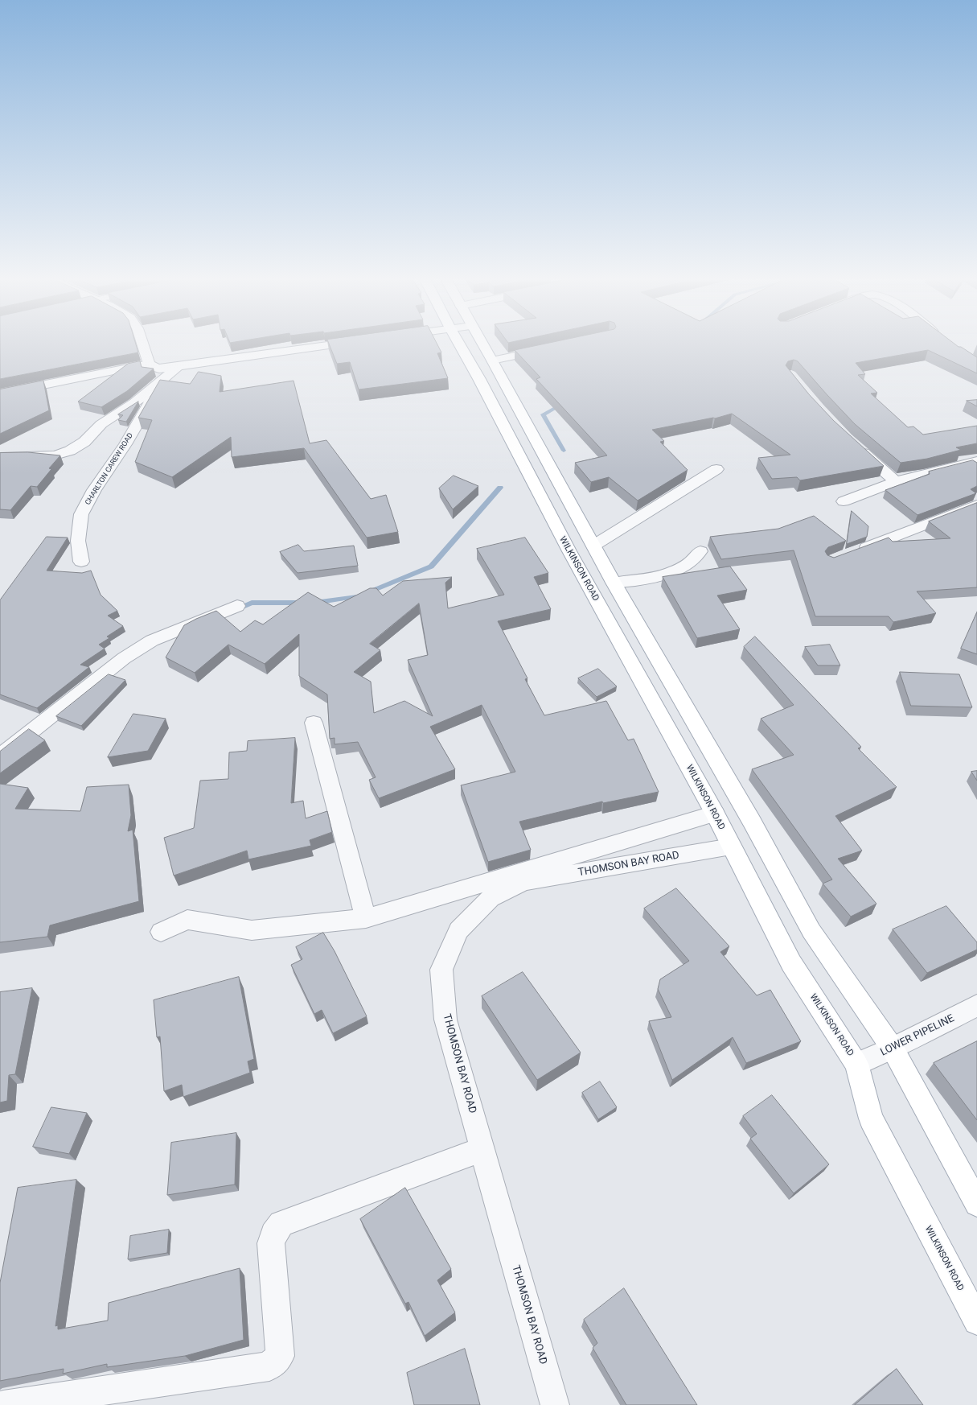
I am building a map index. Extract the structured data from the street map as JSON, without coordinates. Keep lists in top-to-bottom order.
{
  "streets": {
    "main road": ["WILKINSON ROAD"],
    "street": ["CHARLTON CAREW ROAD", "THOMSON BAY ROAD", "LOWER PIPELINE"]
  },
  "crossings": [
    ["WILKINSON ROAD", "THOMSON BAY ROAD"],
    ["WILKINSON ROAD", "LOWER PIPELINE"]
  ]
}
